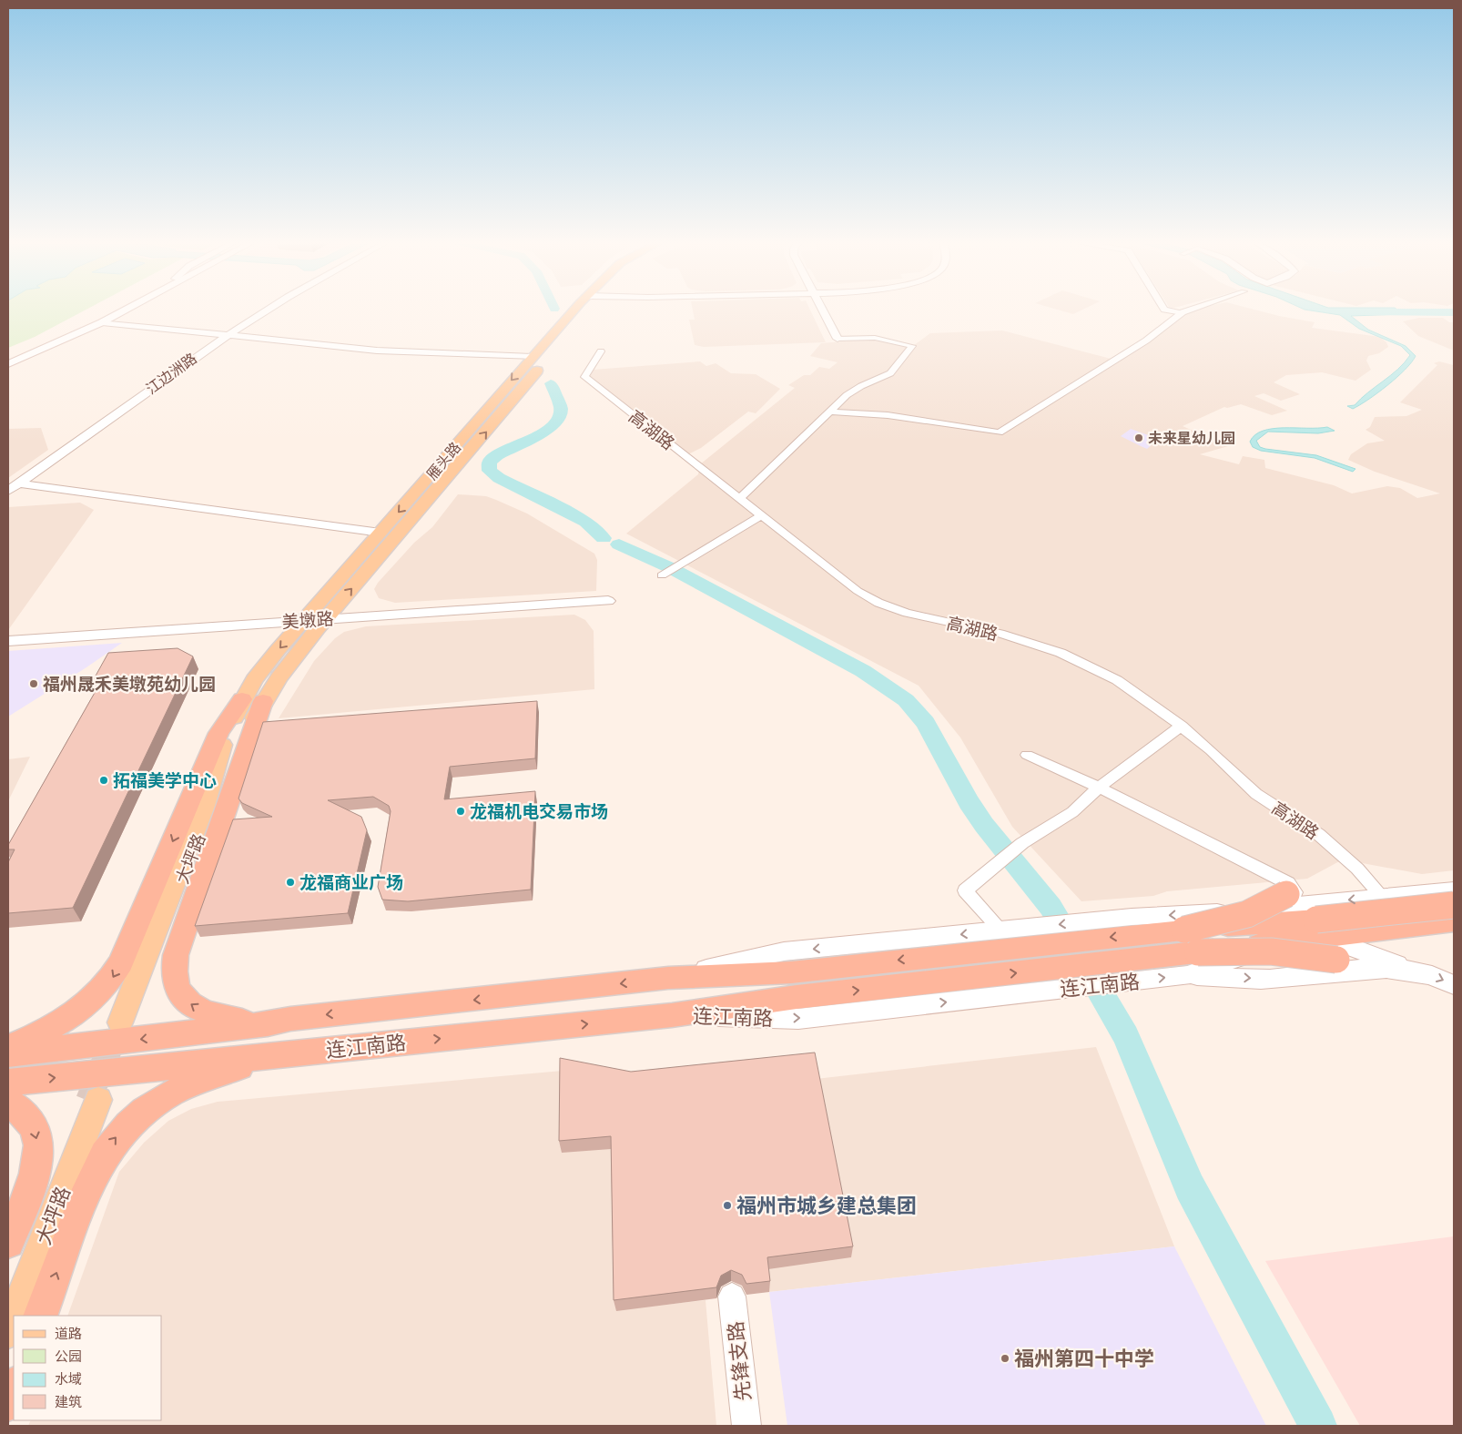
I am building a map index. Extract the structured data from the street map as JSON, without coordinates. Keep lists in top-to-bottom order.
{
  "streets": {
    "highway": ["连江南路"],
    "main road": ["雁头路", "大坪路"],
    "street": [
      "江边洲路",
      "高湖路",
      "美墩路",
      "先锋支路"
    ]
  },
  "crossings": [
    ["高湖路", "连江南路"],
    ["雁头路", "美墩路"],
    ["雁头路", "大坪路"]
  ],
  "places": [
    "未来星幼儿园",
    "福州晟禾美墩苑幼儿园",
    "拓福美学中心",
    "龙福机电交易市场",
    "龙福商业广场",
    "福州市城乡建总集团",
    "福州第四十中学"
  ],
  "legend": [
    "道路",
    "公园",
    "水域",
    "建筑"
  ]
}
